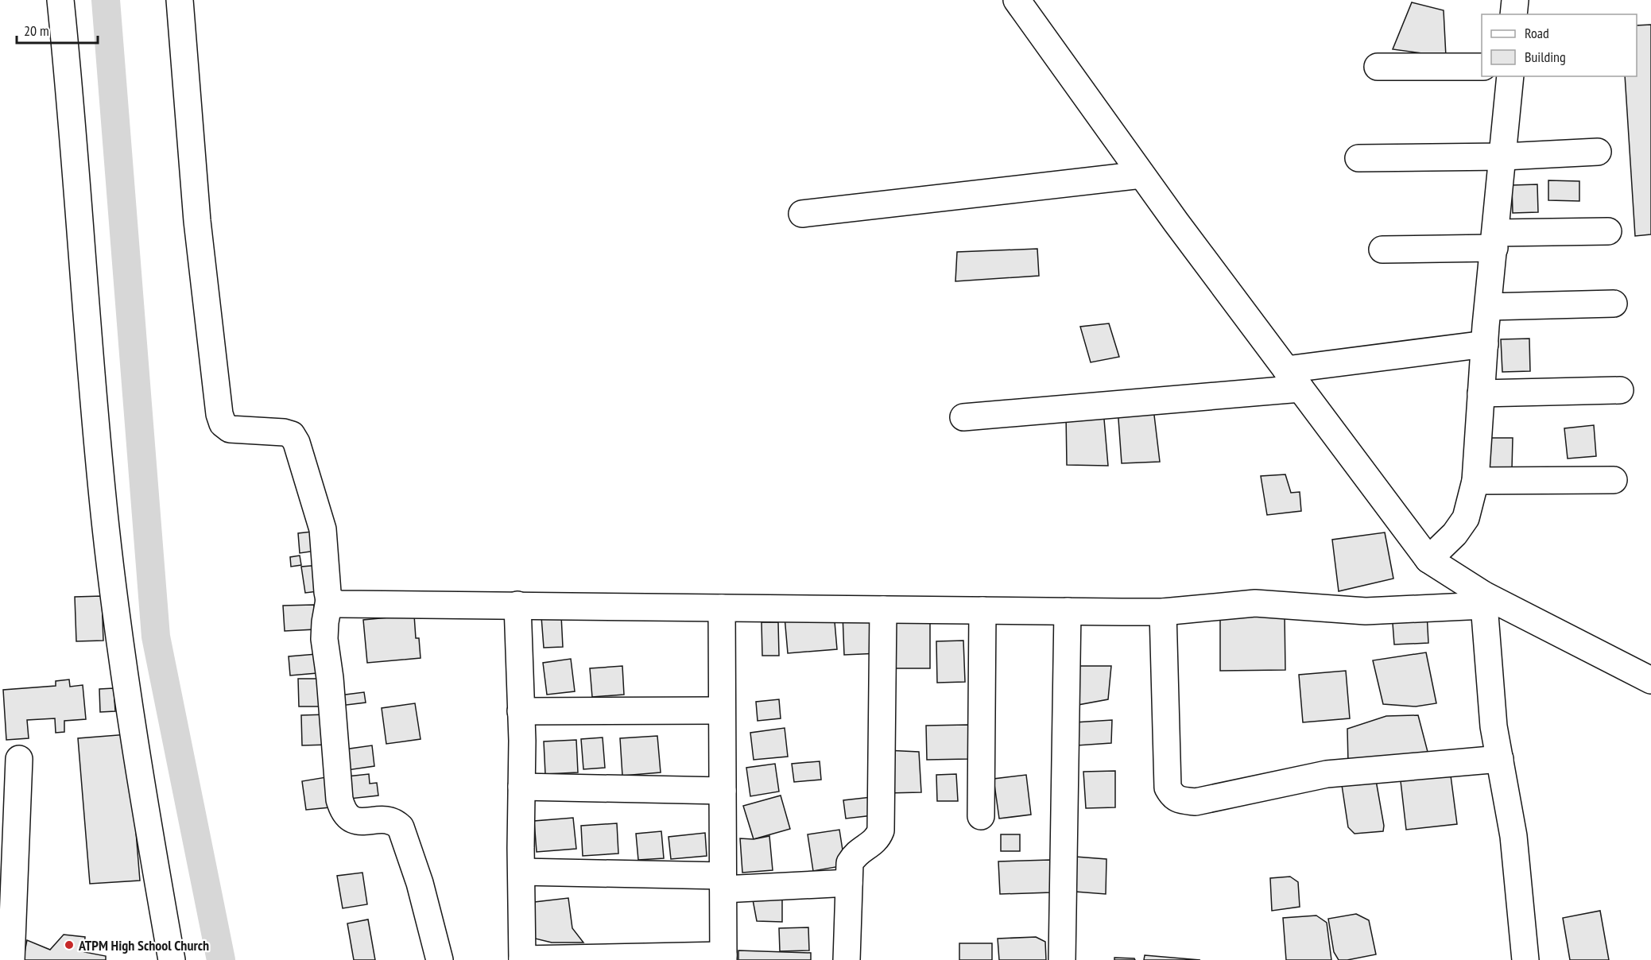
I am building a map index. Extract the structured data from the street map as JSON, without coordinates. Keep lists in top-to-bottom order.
{
  "places": ["ATPM High School Church"],
  "legend": ["Road", "Building"],
  "scale_bar": "20 m"
}
